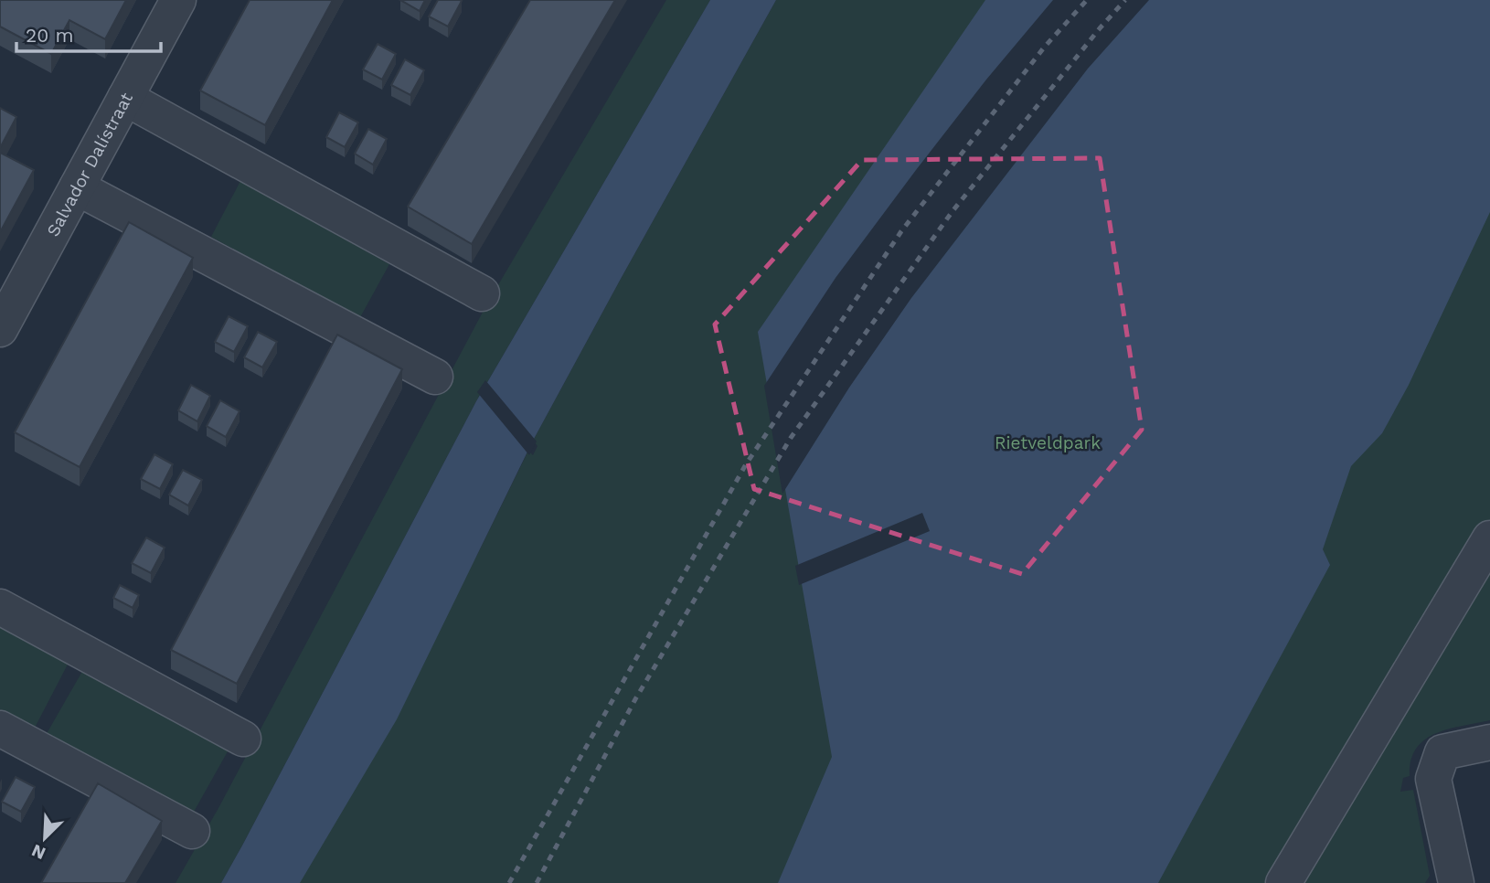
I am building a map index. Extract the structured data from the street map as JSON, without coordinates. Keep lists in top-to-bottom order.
{
  "streets": {
    "street": ["Salvador Dalístraat"]
  },
  "parks": ["Rietveldpark"],
  "scale_bar": "20 m",
  "north": "bottom left"
}
